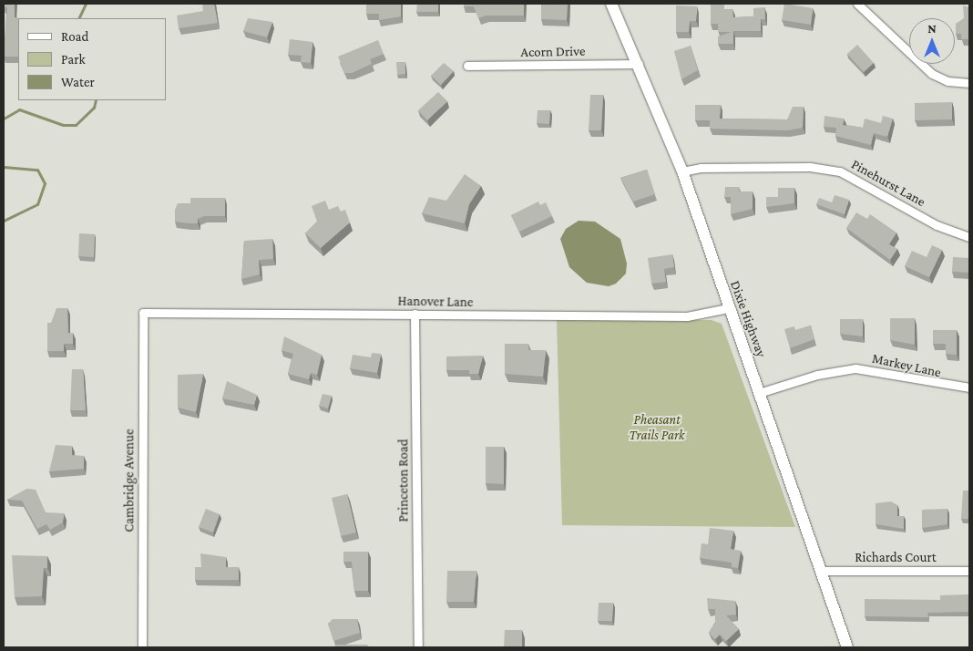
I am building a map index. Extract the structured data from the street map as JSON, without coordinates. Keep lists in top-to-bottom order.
{
  "streets": {
    "main road": ["Dixie Highway"],
    "street": [
      "Acorn Drive",
      "Pinehurst Lane",
      "Hanover Lane",
      "Markey Lane",
      "Cambridge Avenue",
      "Princeton Road",
      "Richards Court"
    ]
  },
  "crossings": [
    ["Acorn Drive", "Dixie Highway"],
    ["Pinehurst Lane", "Dixie Highway"],
    ["Hanover Lane", "Dixie Highway"],
    ["Hanover Lane", "Cambridge Avenue"],
    ["Hanover Lane", "Princeton Road"],
    ["Dixie Highway", "Markey Lane"],
    ["Dixie Highway", "Richards Court"]
  ],
  "parks": ["Pheasant Trails Park"],
  "legend": ["Road", "Park", "Water"],
  "north": "top"
}
